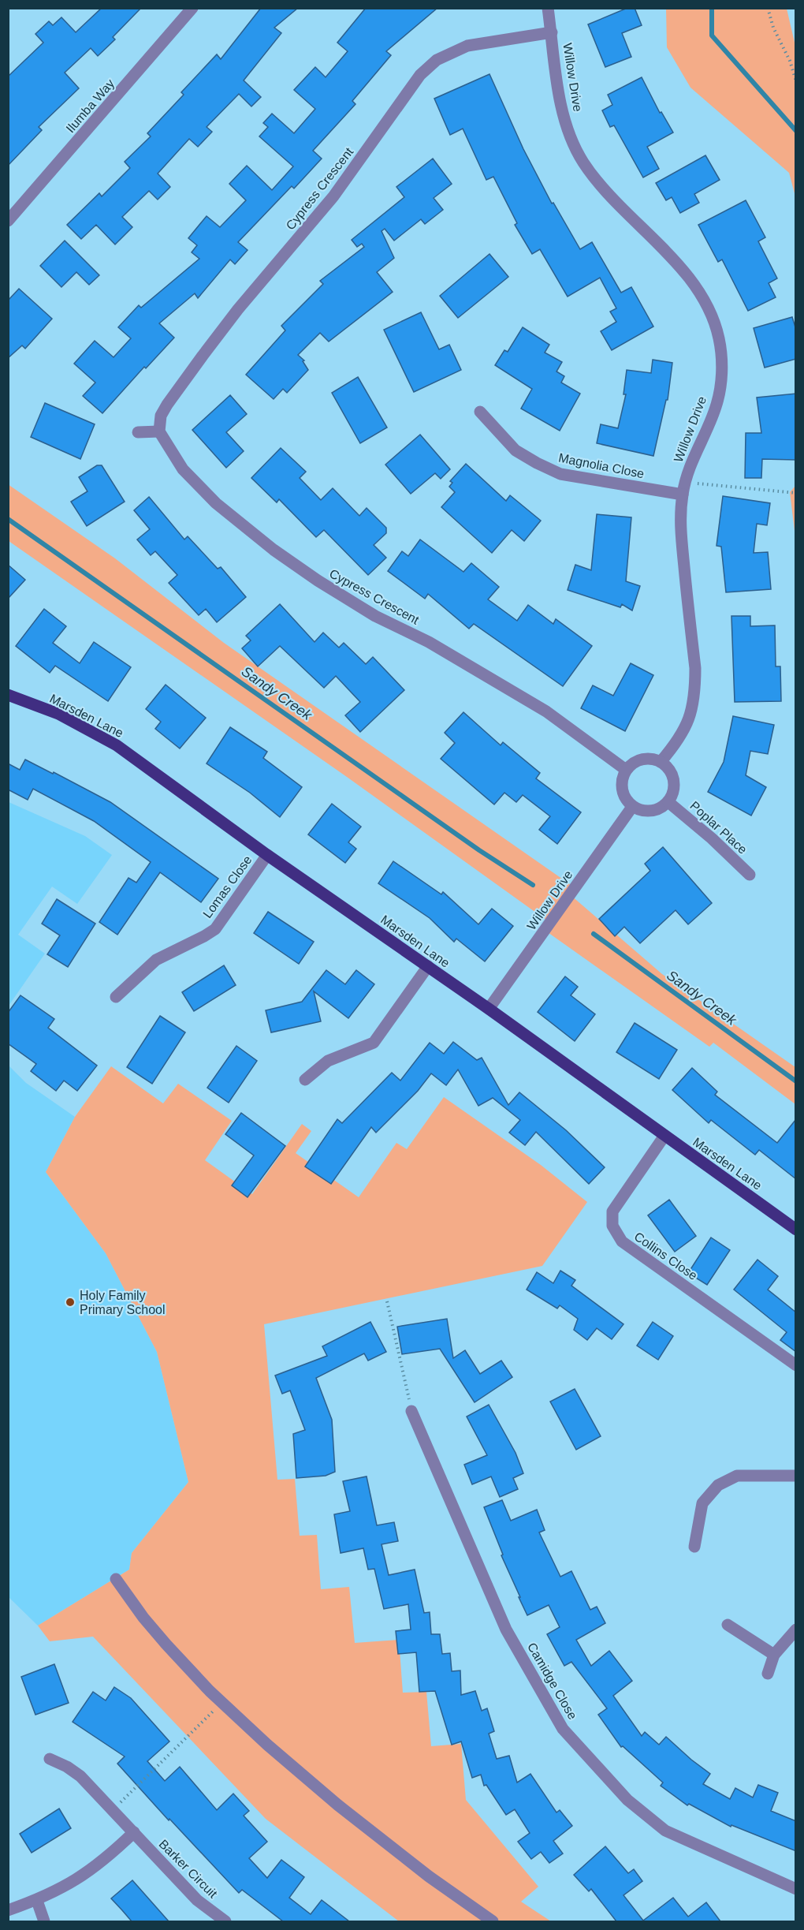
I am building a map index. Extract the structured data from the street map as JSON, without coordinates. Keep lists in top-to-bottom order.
{
  "streets": {
    "main road": ["Marsden Lane"],
    "street": [
      "Willow Drive",
      "Ilumba Way",
      "Cypress Crescent",
      "Magnolia Close",
      "Poplar Place",
      "Lomas Close",
      "Collins Close",
      "Camidge Close",
      "Barker Circuit"
    ]
  },
  "crossings": [
    ["Willow Drive", "Cypress Crescent"],
    ["Willow Drive", "Magnolia Close"],
    ["Willow Drive", "Marsden Lane"],
    ["Willow Drive", "Poplar Place"],
    ["Cypress Crescent", "Poplar Place"],
    ["Marsden Lane", "Lomas Close"],
    ["Marsden Lane", "Collins Close"]
  ],
  "water": ["Sandy Creek"],
  "places": ["Holy Family Primary School"]
}
